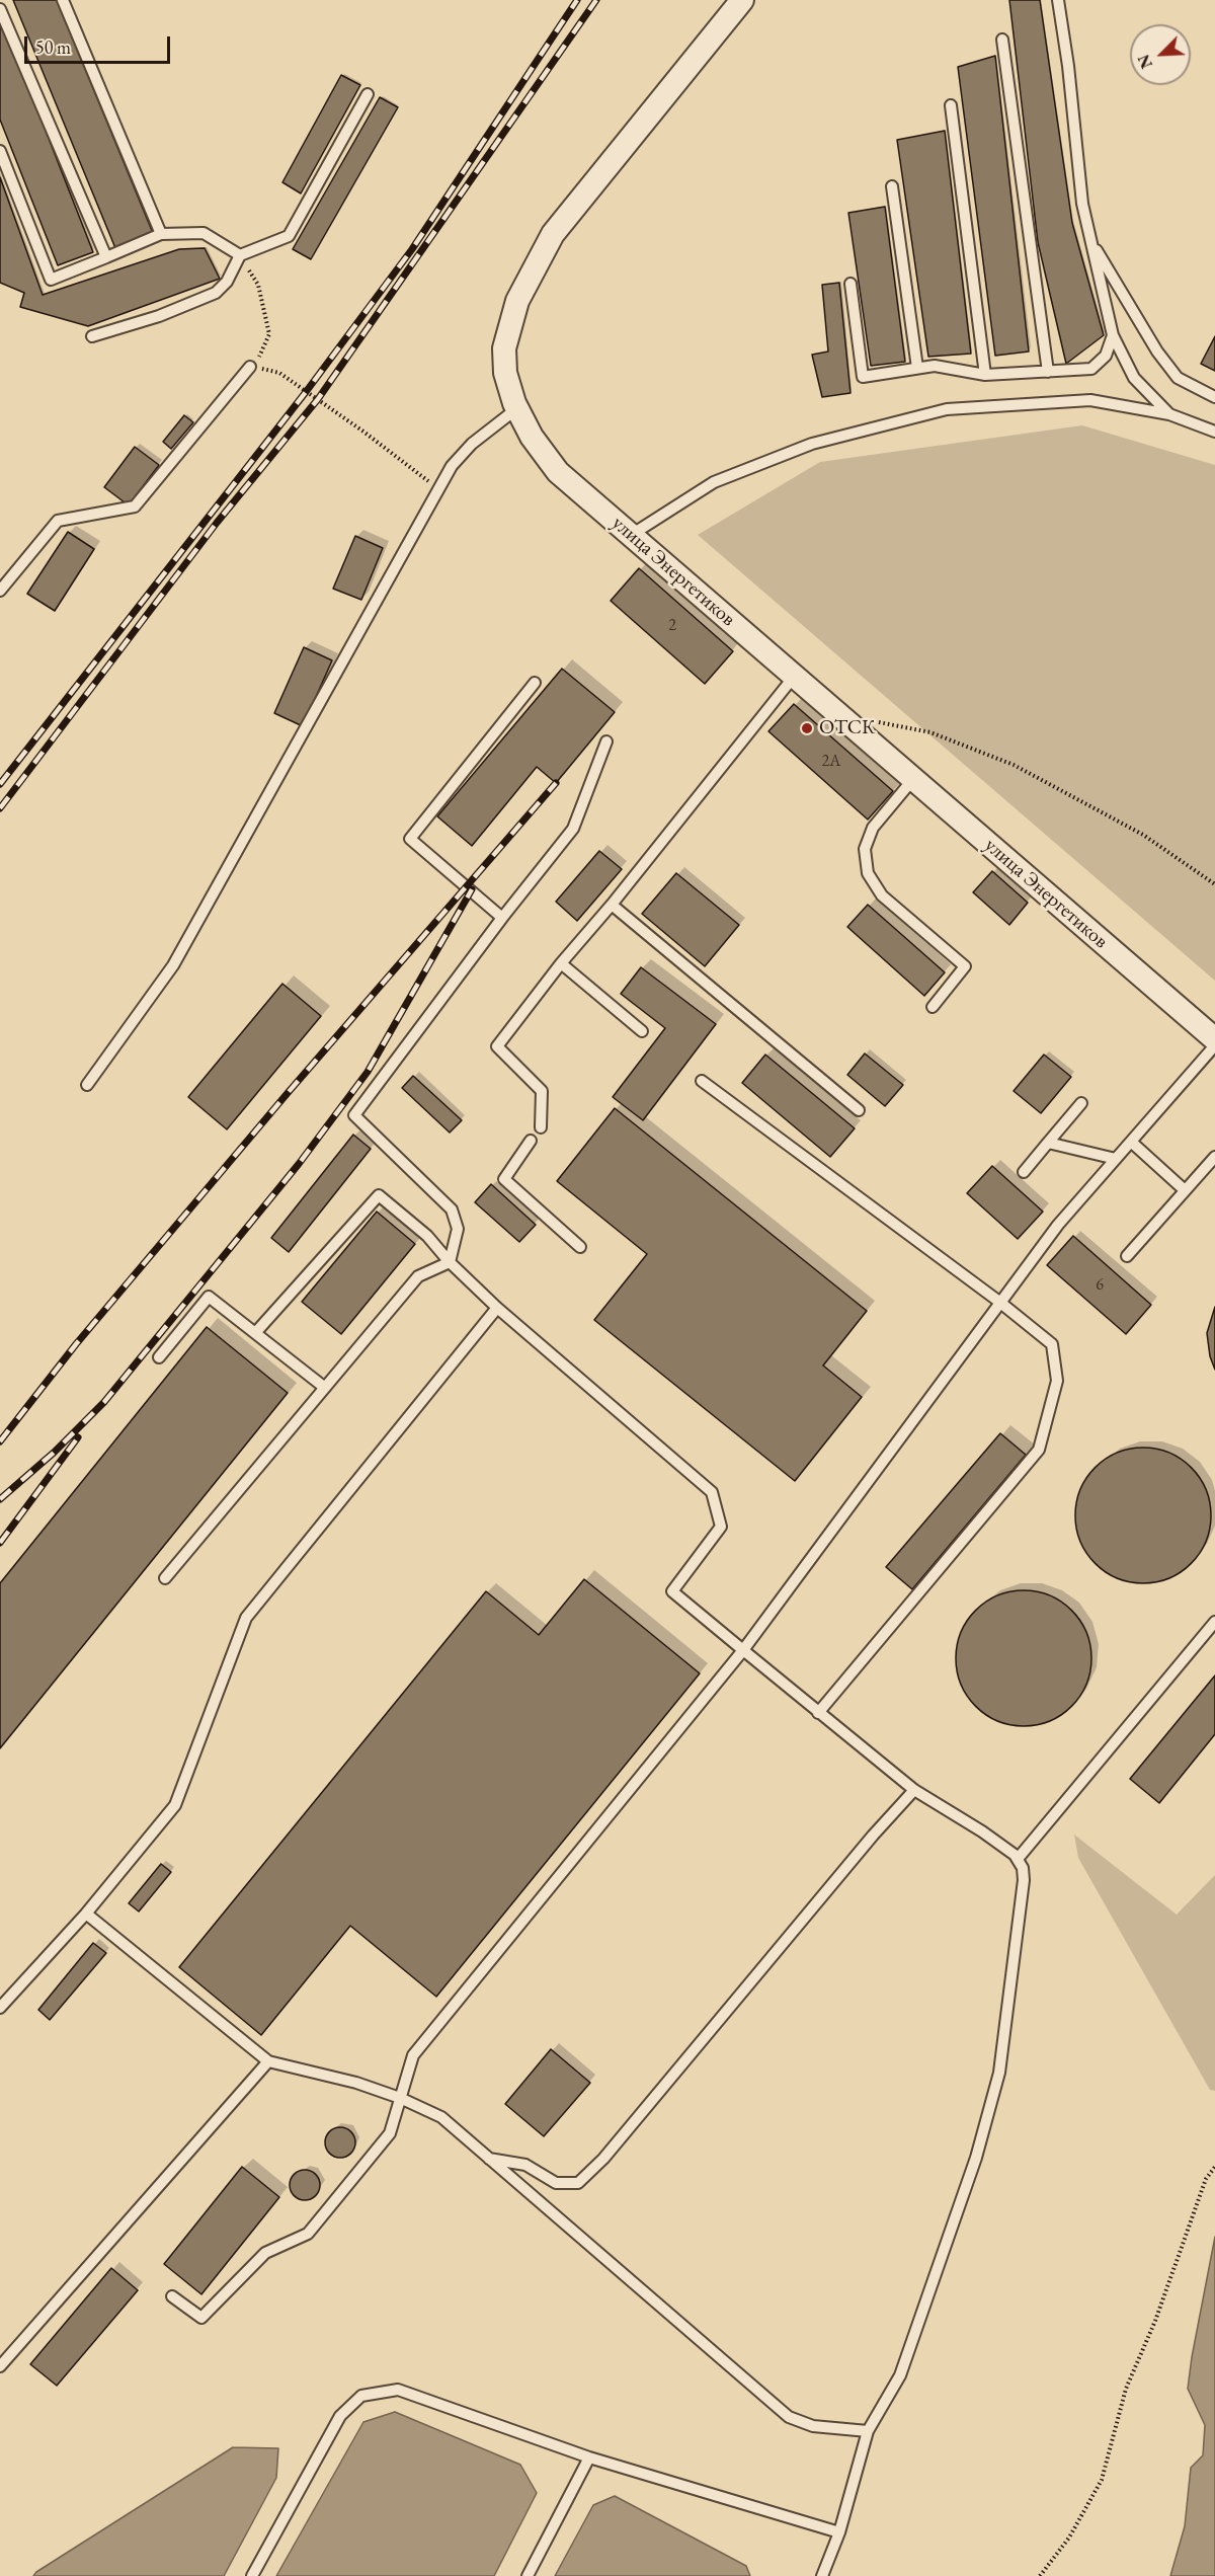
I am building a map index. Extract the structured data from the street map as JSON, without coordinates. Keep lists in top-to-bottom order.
{
  "streets": {
    "street": ["улица Энергетиков"]
  },
  "places": ["ОТСК"],
  "house_numbers": ["2", "2А", "6"],
  "scale_bar": "50 m",
  "north": "bottom left"
}
